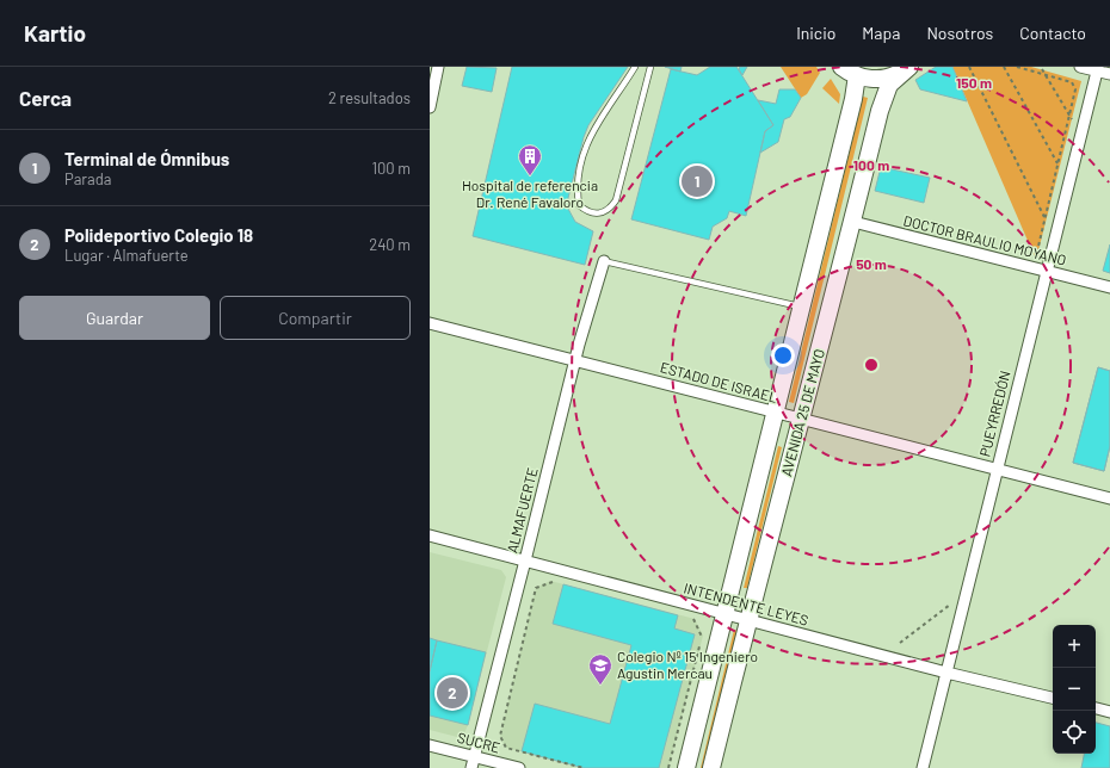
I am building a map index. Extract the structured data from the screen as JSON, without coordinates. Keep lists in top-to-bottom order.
{
  "streets": {
    "main road": ["AVENIDA 25 DE MAYO"],
    "street": [
      "DOCTOR BRAULIO MOYANO",
      "ESTADO DE ISRAEL",
      "PUEYRREDÓN",
      "ALMAFUERTE",
      "INTENDENTE LEYES",
      "SUCRE"
    ]
  },
  "crossings": [
    ["DOCTOR BRAULIO MOYANO", "AVENIDA 25 DE MAYO"],
    ["DOCTOR BRAULIO MOYANO", "PUEYRREDÓN"],
    ["ESTADO DE ISRAEL", "AVENIDA 25 DE MAYO"],
    ["ESTADO DE ISRAEL", "PUEYRREDÓN"],
    ["ESTADO DE ISRAEL", "ALMAFUERTE"],
    ["AVENIDA 25 DE MAYO", "INTENDENTE LEYES"],
    ["PUEYRREDÓN", "INTENDENTE LEYES"],
    ["ALMAFUERTE", "INTENDENTE LEYES"],
    ["ALMAFUERTE", "SUCRE"]
  ],
  "places": {
    "building": ["Hospital de referencia Dr. René Favaloro"],
    "school or university": ["Colegio Nº 15 Ingeniero Agustin Mercau"]
  },
  "page": {
    "header": "Kartio",
    "nav": [
      "Inicio",
      "Mapa",
      "Nosotros",
      "Contacto"
    ],
    "heading": ["Cerca", "2 resultados"],
    "list": [
      {
        "mark": "1",
        "name": "Terminal de Ómnibus",
        "note": "Parada",
        "value": "100 m"
      },
      {
        "mark": "2",
        "name": "Polideportivo Colegio 18",
        "note": "Lugar · Almafuerte",
        "value": "240 m"
      }
    ],
    "pins": ["1", "2"],
    "buttons": ["Guardar", "Compartir"],
    "map_buttons": ["+", "−"]
  },
  "rings": ["150 m", "100 m", "50 m"]
}
